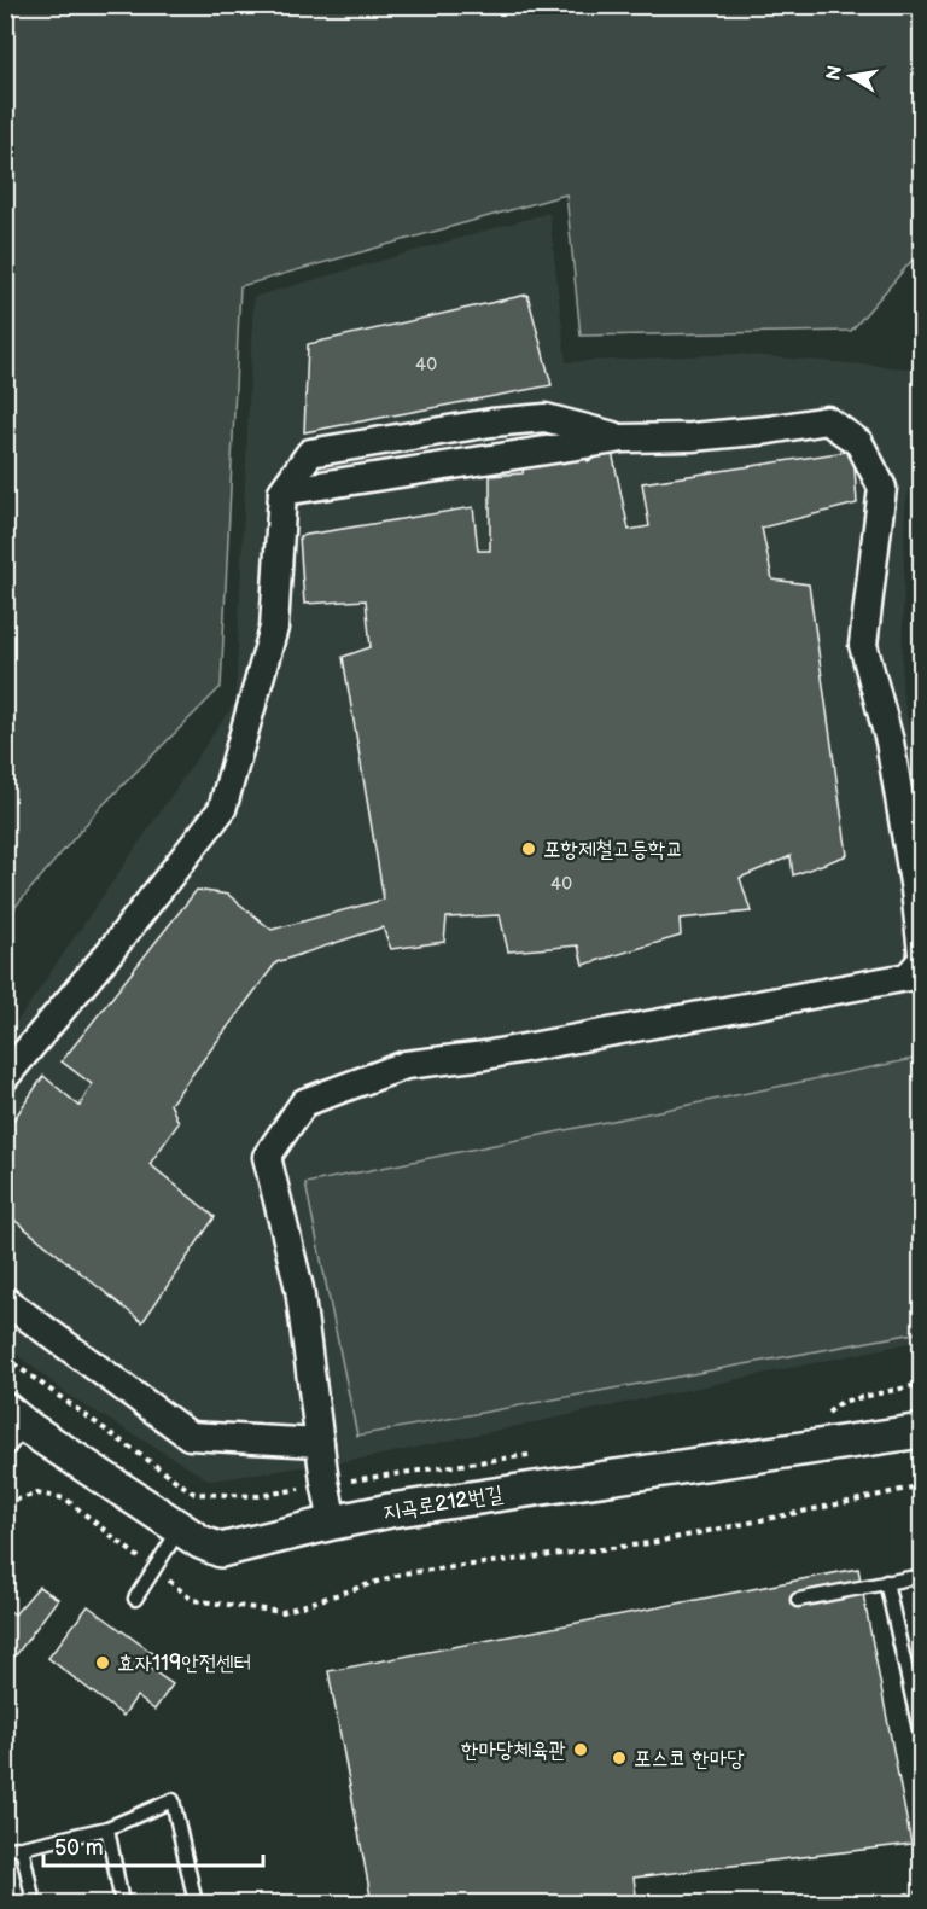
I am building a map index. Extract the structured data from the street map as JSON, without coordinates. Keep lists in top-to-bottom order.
{
  "streets": {
    "street": ["지곡로212번길"]
  },
  "places": [
    "포항제철고등학교",
    "효자119안전센터",
    "한마당체육관",
    "포스코 한마당"
  ],
  "house_numbers": ["40", "40"],
  "scale_bar": "50 m",
  "north": "left"
}
